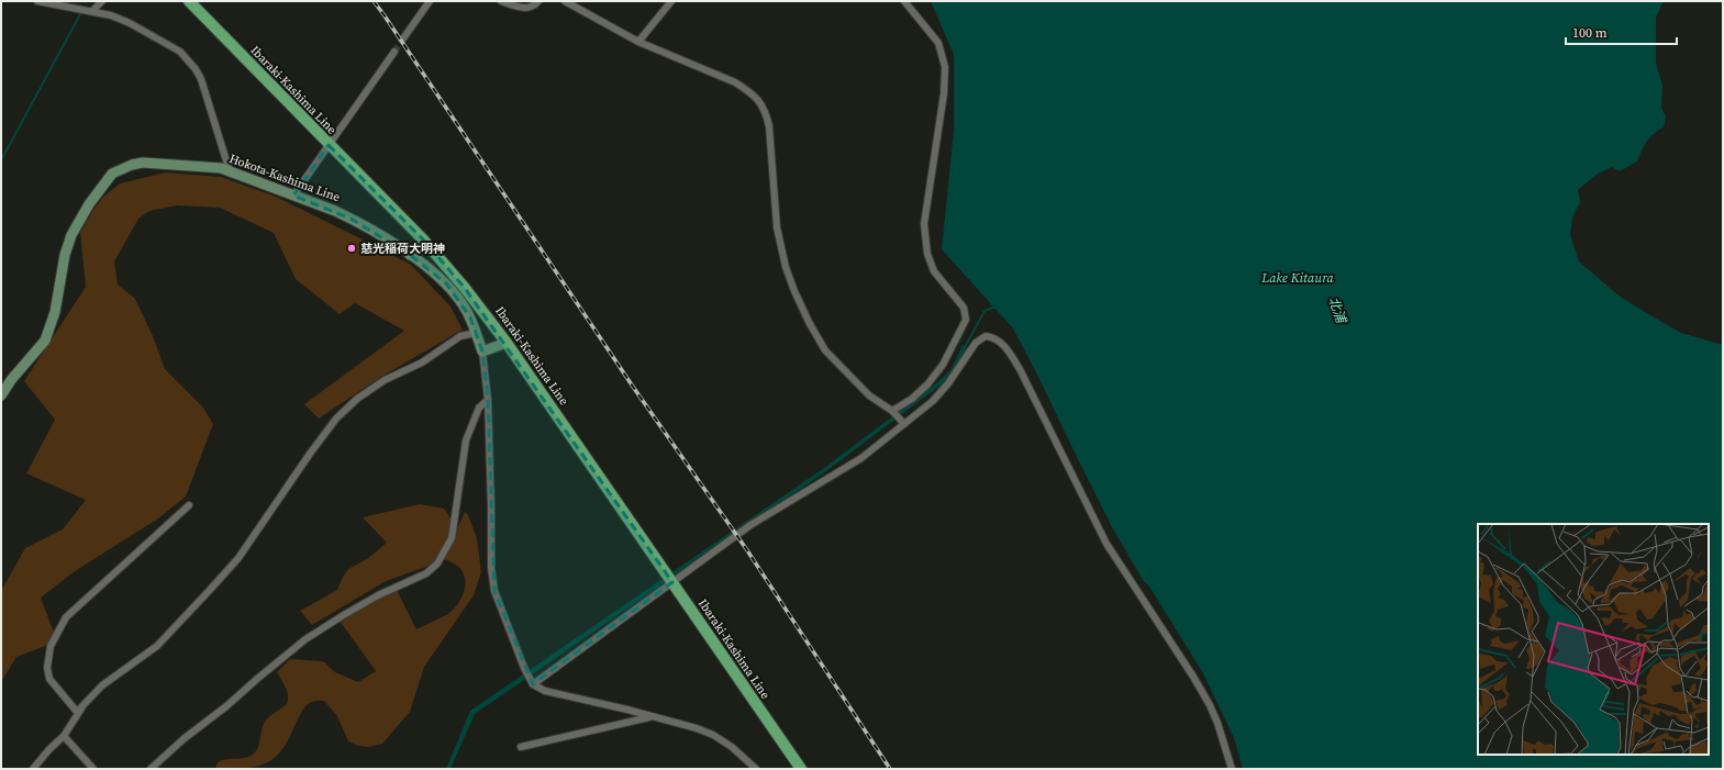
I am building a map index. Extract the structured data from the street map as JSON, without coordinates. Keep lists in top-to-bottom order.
{
  "streets": {
    "main road": ["Ibaraki-Kashima Line", "Hokota-Kashima Line"]
  },
  "water": ["Lake Kitaura", "北浦"],
  "places": ["慈光稲荷大明神"],
  "scale_bar": "100 m"
}
